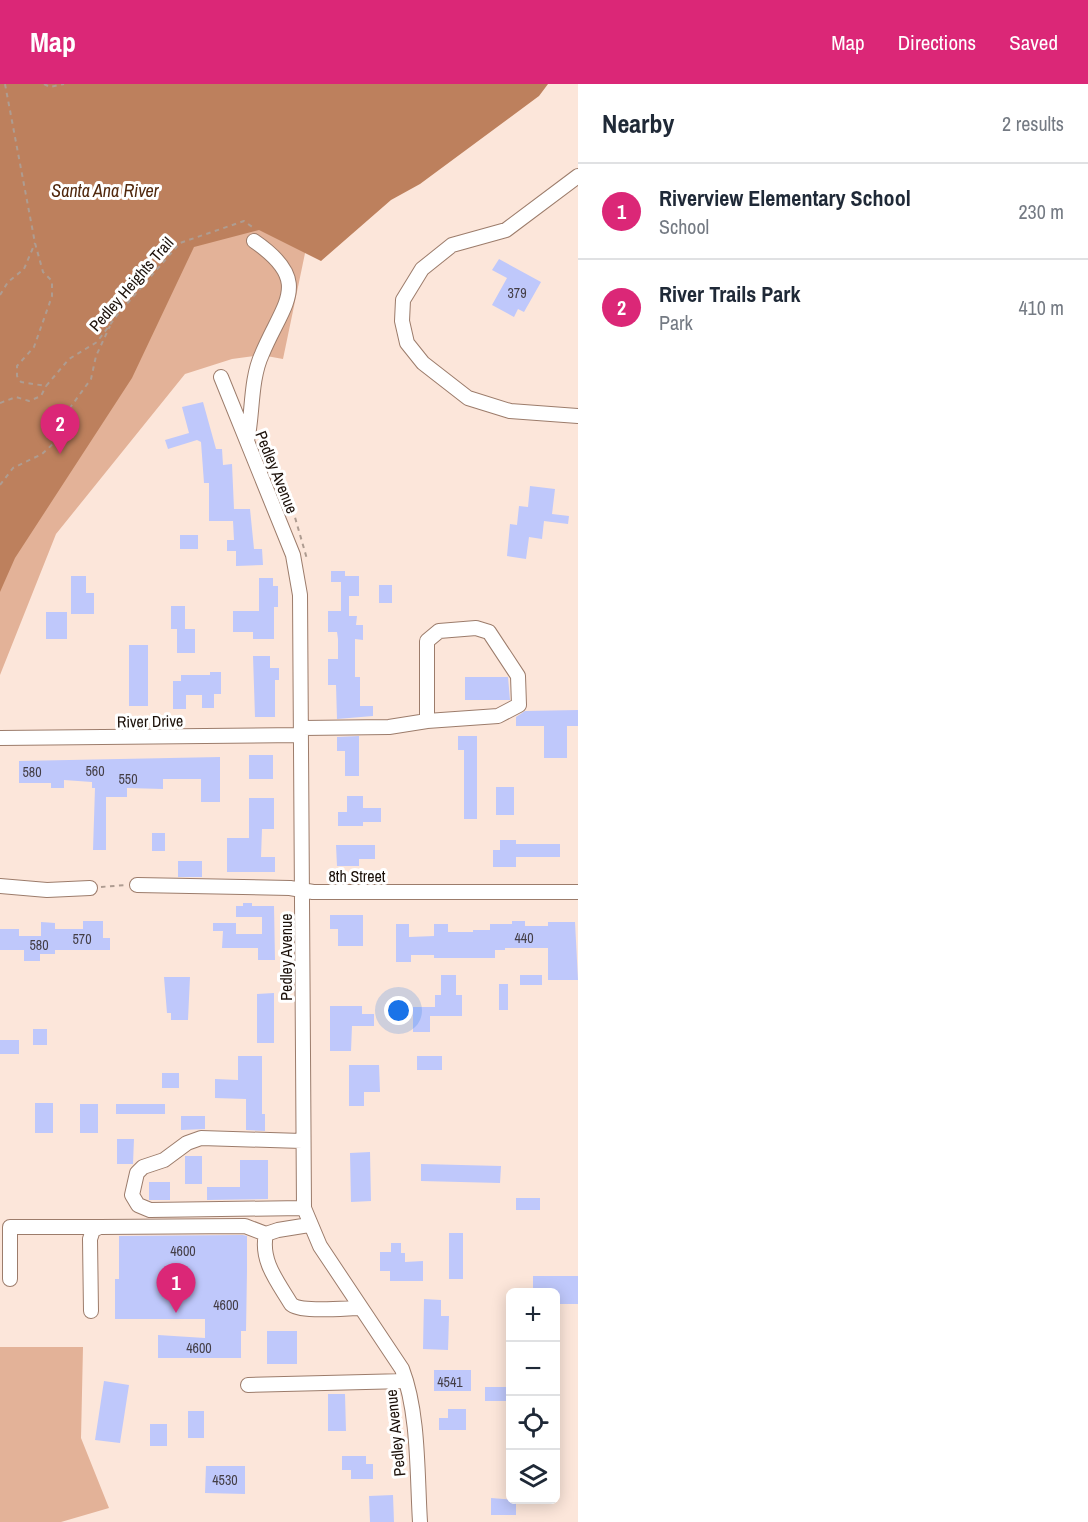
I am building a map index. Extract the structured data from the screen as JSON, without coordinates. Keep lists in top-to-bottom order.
{
  "streets": {
    "street": ["Pedley Avenue", "River Drive", "8th Street"],
    "path": ["Pedley Heights Trail"]
  },
  "crossings": [
    ["Pedley Avenue", "River Drive"],
    ["Pedley Avenue", "8th Street"]
  ],
  "water": ["Santa Ana River"],
  "house_numbers": [
    "379",
    "560",
    "580",
    "550",
    "440",
    "570",
    "580",
    "4600",
    "4600",
    "4600",
    "4541",
    "4530"
  ],
  "page": {
    "header": "Map",
    "nav": ["Map", "Directions", "Saved"],
    "heading": ["Nearby", "2 results"],
    "list": [
      {
        "mark": "1",
        "name": "Riverview Elementary School",
        "note": "School",
        "value": "230 m"
      },
      {
        "mark": "2",
        "name": "River Trails Park",
        "note": "Park",
        "value": "410 m"
      }
    ],
    "pins": ["2", "1"],
    "map_buttons": ["+", "−"]
  }
}
